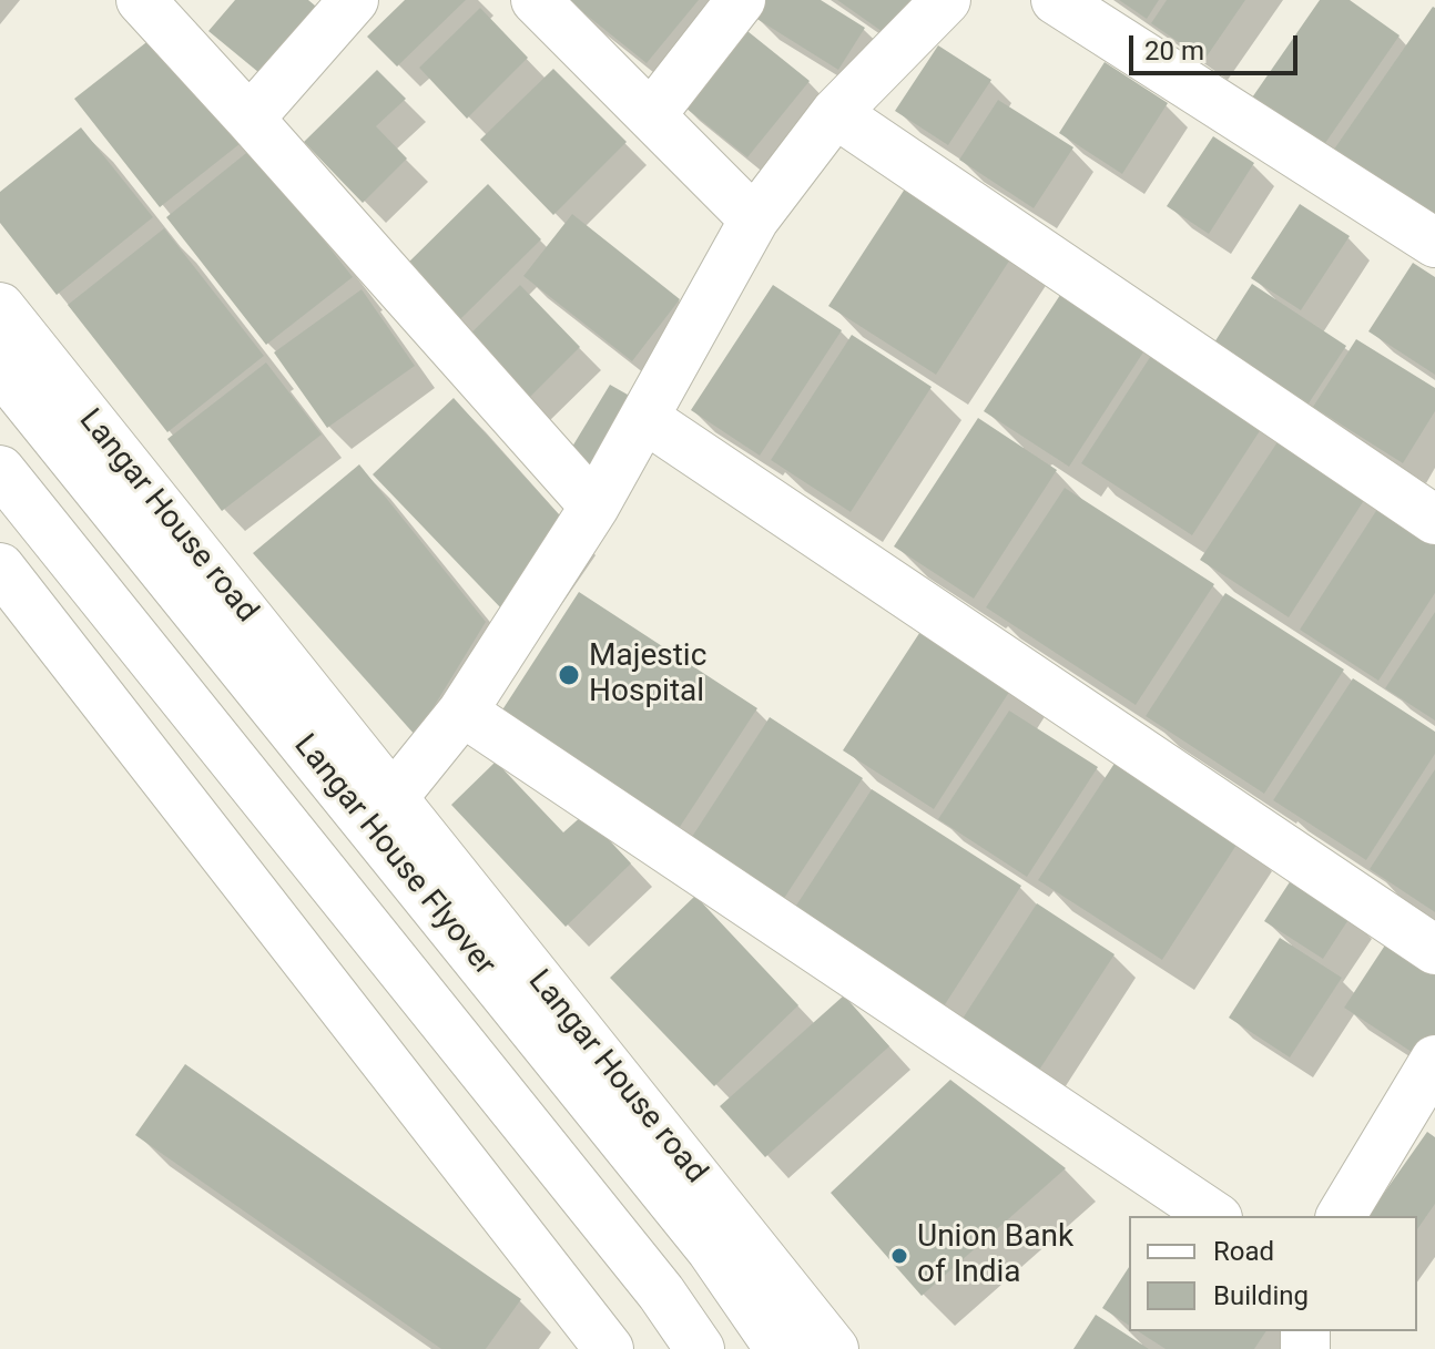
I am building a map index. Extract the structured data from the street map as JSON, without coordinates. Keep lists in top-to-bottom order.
{
  "streets": {
    "main road": ["Langar House road", "Langar House Flyover"]
  },
  "places": ["Majestic Hospital", "Union Bank of India"],
  "legend": ["Road", "Building"],
  "scale_bar": "20 m"
}
